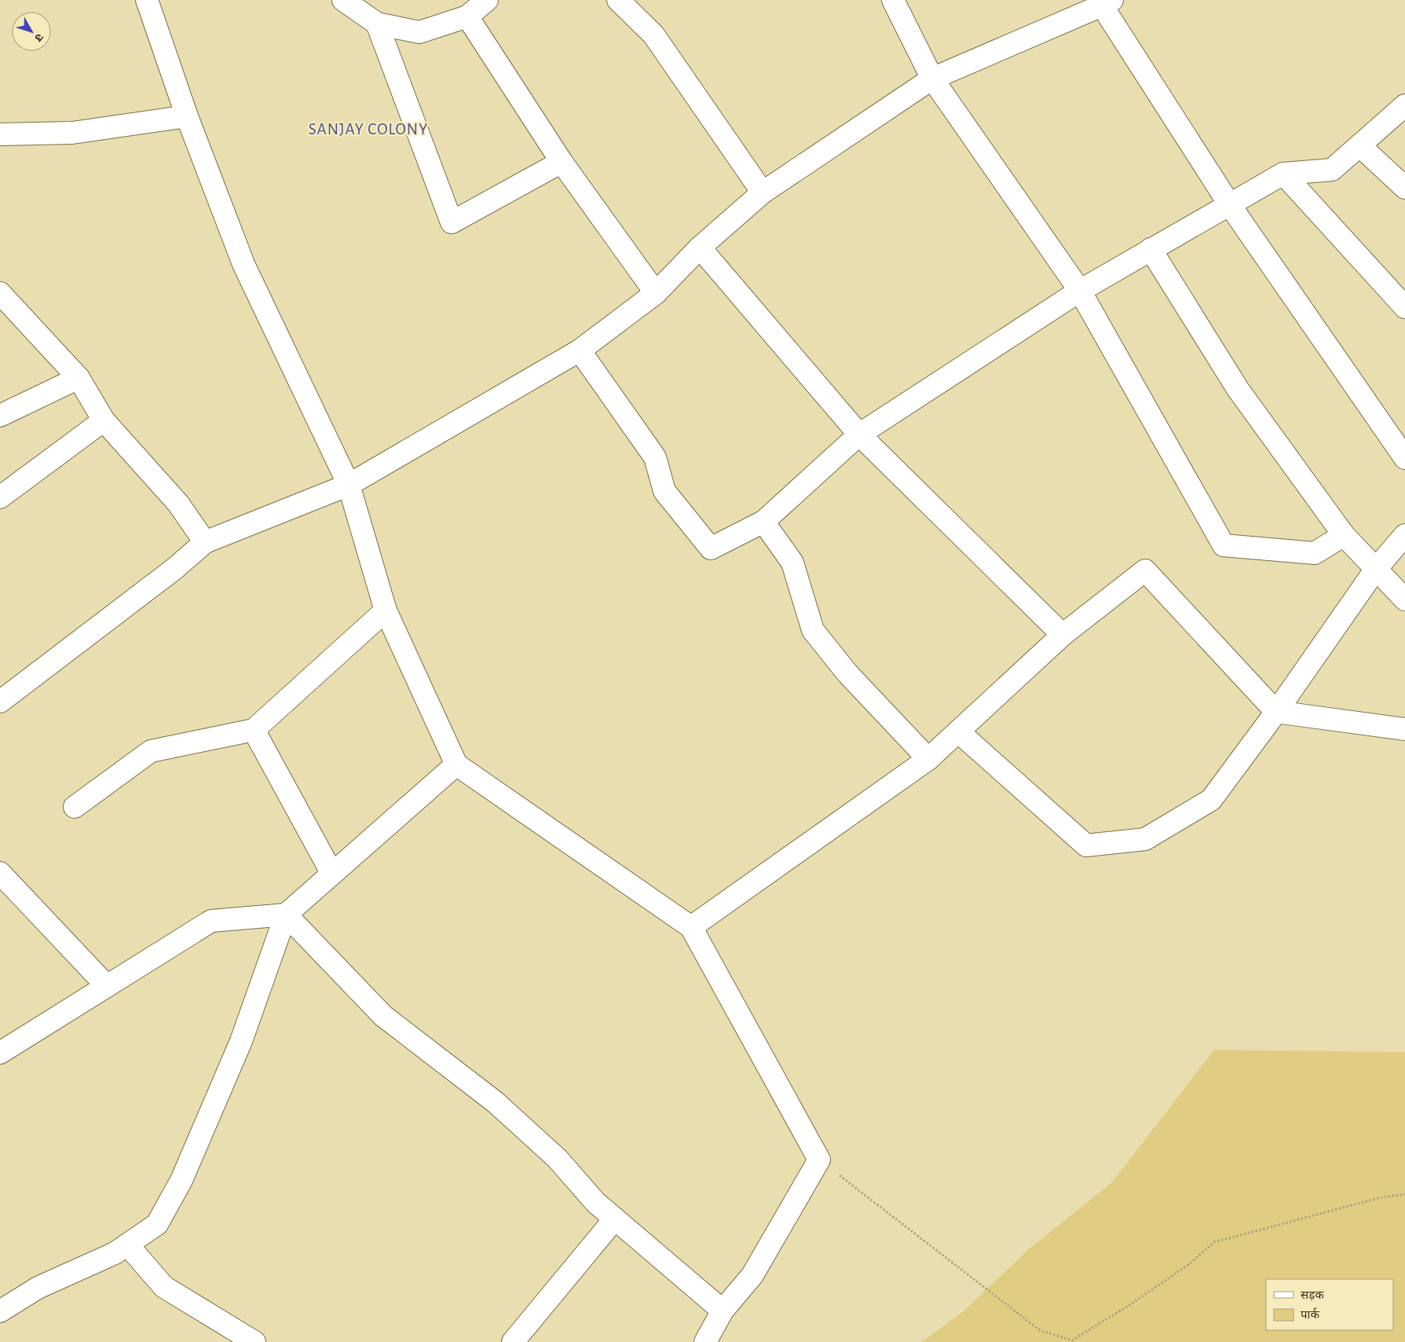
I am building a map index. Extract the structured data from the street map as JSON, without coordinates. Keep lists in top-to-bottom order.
{
  "districts": ["SANJAY COLONY"],
  "legend": ["सड़क", "पार्क"],
  "north": "bottom right"
}
